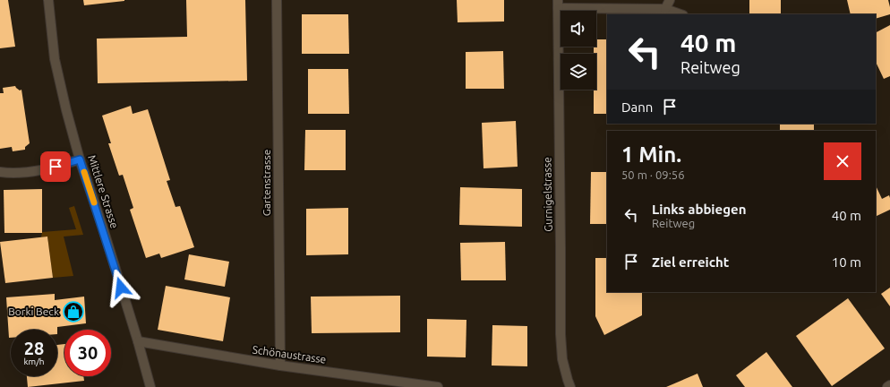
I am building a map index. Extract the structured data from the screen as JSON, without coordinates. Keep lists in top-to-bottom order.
{
  "streets": {
    "street": [
      "Gartenstrasse",
      "Mittlere Strasse",
      "Gurnigelstrasse",
      "Schönaustrasse"
    ]
  },
  "crossings": [
    ["Gartenstrasse", "Schönaustrasse"],
    ["Mittlere Strasse", "Schönaustrasse"]
  ],
  "places": {
    "shop": ["Borki Beck"]
  },
  "page": {
    "turn": ["40 m", "Reitweg"],
    "then": "Dann",
    "heading": ["1 Min.", "50 m · 09:56"],
    "list": [
      {
        "name": "Links abbiegen",
        "note": "Reitweg",
        "value": "40 m"
      },
      {
        "name": "Ziel erreicht",
        "value": "10 m"
      }
    ],
    "speed": "28 km/h",
    "limit": "30"
  }
}
